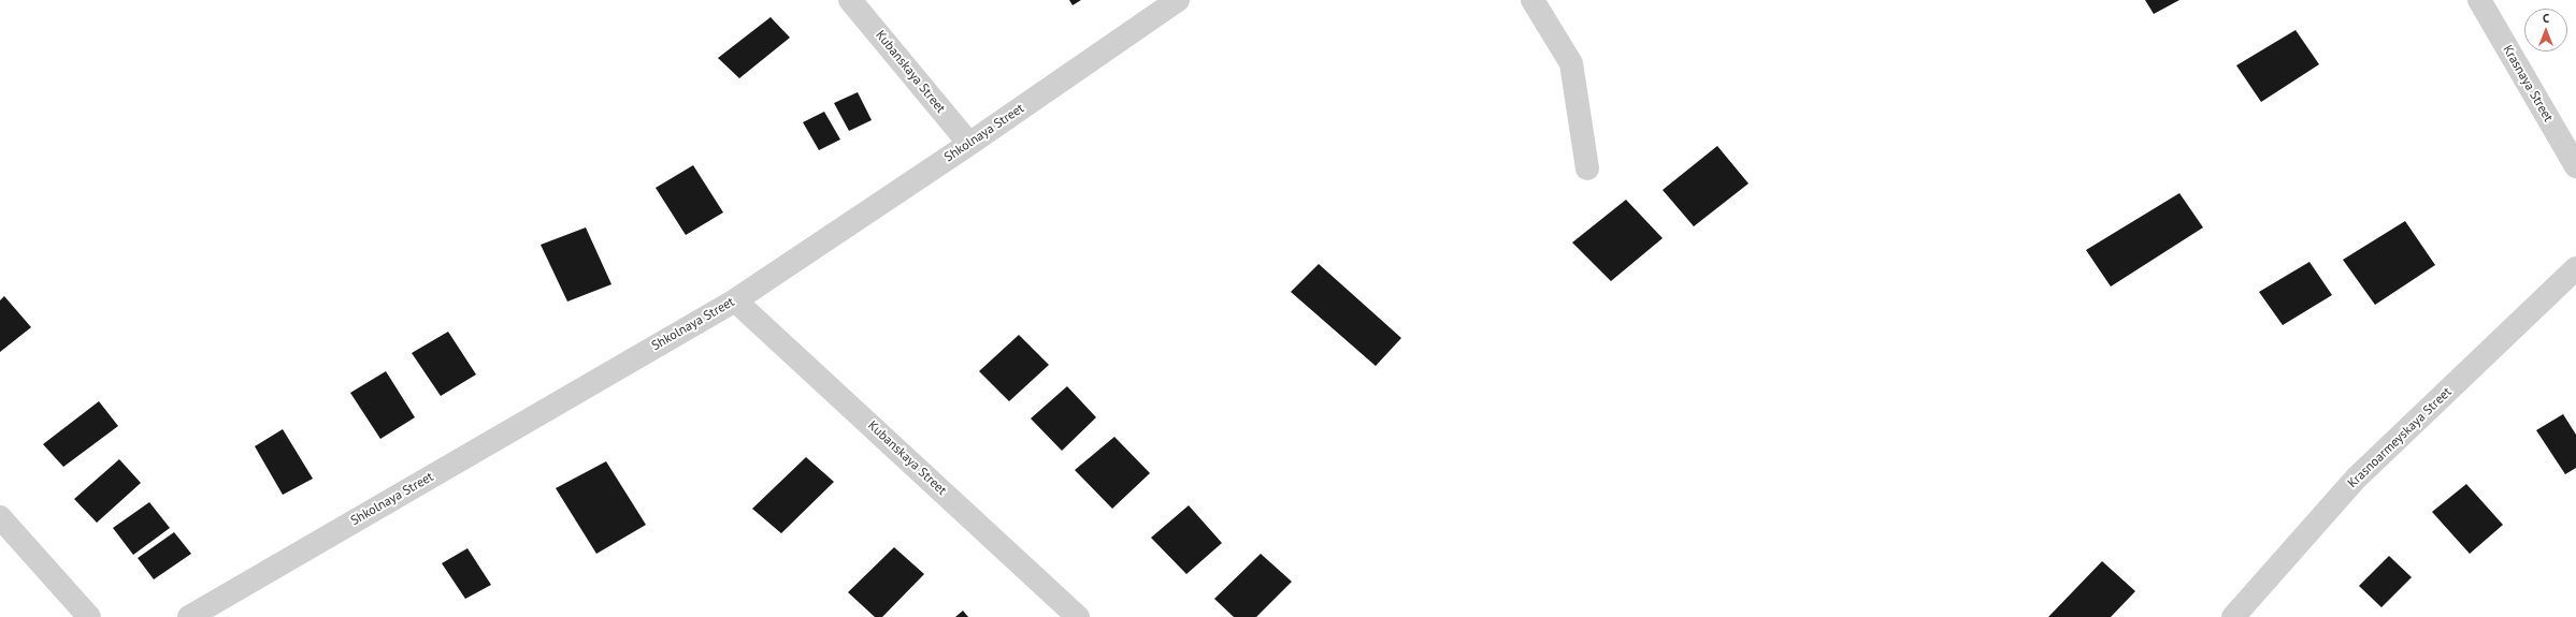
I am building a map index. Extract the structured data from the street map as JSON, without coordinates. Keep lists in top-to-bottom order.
{
  "streets": {
    "street": [
      "Kubanskaya Street",
      "Krasnaya Street",
      "Shkolnaya Street",
      "Krasnoarmeyskaya Street"
    ]
  },
  "crossings": [
    ["Kubanskaya Street", "Shkolnaya Street"]
  ],
  "north": "top"
}
